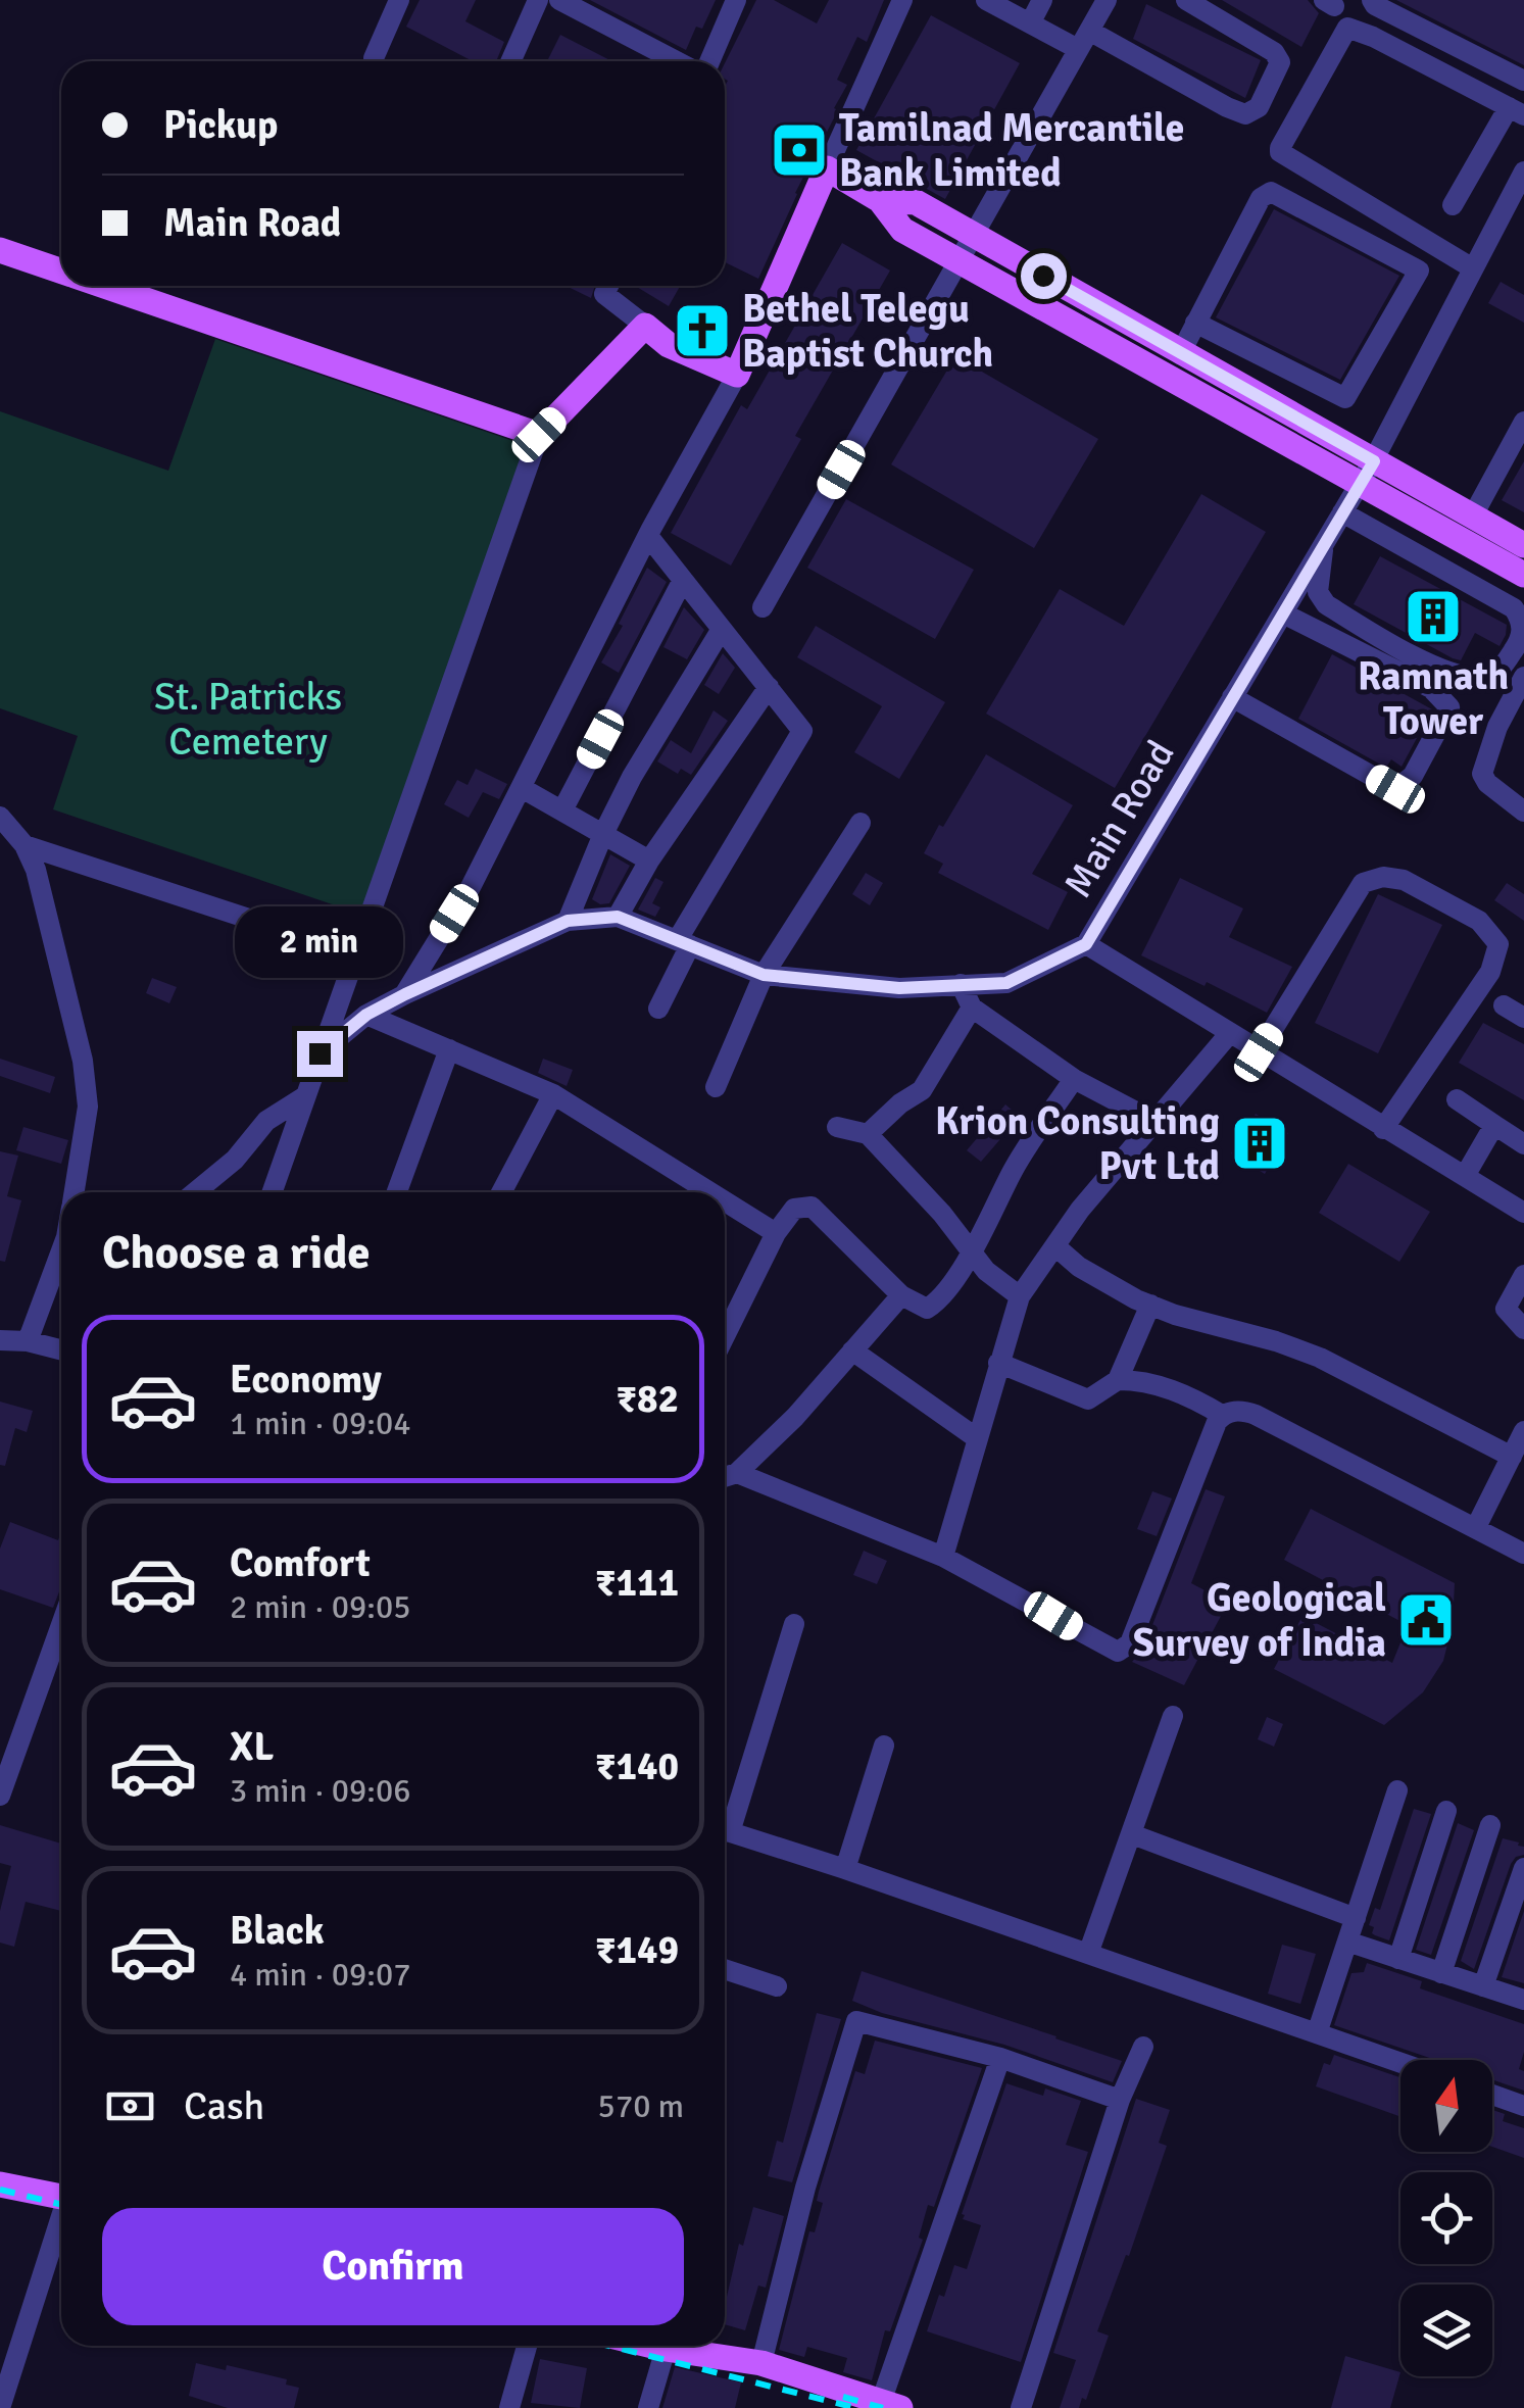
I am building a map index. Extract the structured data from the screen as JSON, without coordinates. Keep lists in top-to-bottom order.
{
  "streets": {
    "street": ["Main Road"]
  },
  "parks": ["St. Patricks Cemetery"],
  "places": {
    "bank": ["Tamilnad Mercantile Bank Limited"],
    "church": ["Bethel Telegu Baptist Church"],
    "building": ["Ramnath Tower", "Krion Consulting Pvt Ltd"],
    "public building": ["Geological Survey of India"]
  },
  "north": "top",
  "page": {
    "banner": ["Pickup", "Main Road"],
    "bubble": "2 min",
    "heading": "Choose a ride",
    "list": [
      {
        "name": "Economy",
        "note": "1 min · 09:04",
        "value": "₹82"
      },
      {
        "name": "Comfort",
        "note": "2 min · 09:05",
        "value": "₹111"
      },
      {
        "name": "XL",
        "note": "3 min · 09:06",
        "value": "₹140"
      },
      {
        "name": "Black",
        "note": "4 min · 09:07",
        "value": "₹149"
      }
    ],
    "pay": ["Cash", "570 m"],
    "buttons": "Confirm"
  }
}
